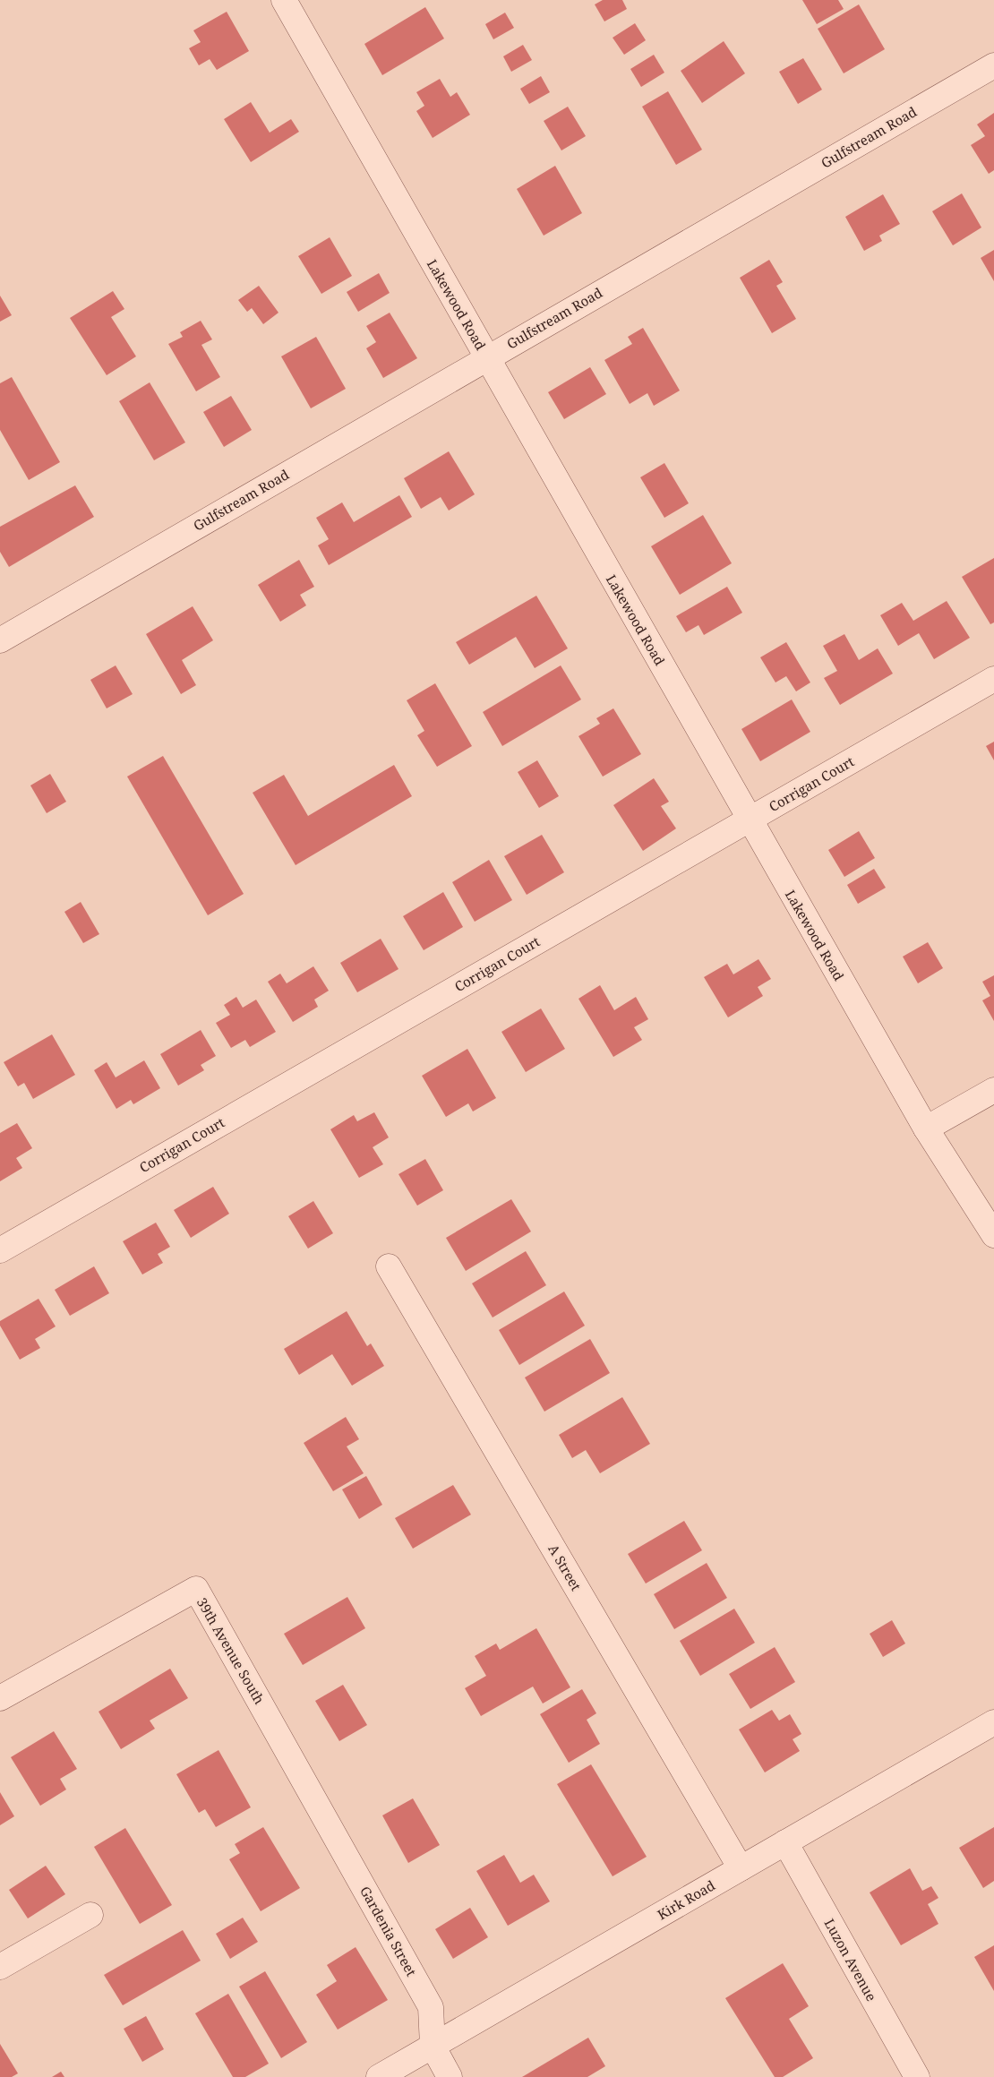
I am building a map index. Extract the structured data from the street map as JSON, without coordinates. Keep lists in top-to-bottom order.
{
  "streets": {
    "street": [
      "Gulfstream Road",
      "Lakewood Road",
      "Corrigan Court",
      "A Street",
      "39th Avenue South",
      "Kirk Road",
      "Gardenia Street",
      "Luzon Avenue"
    ]
  },
  "crossings": [
    ["Gulfstream Road", "Lakewood Road"],
    ["Lakewood Road", "Corrigan Court"],
    ["A Street", "Kirk Road"],
    ["39th Avenue South", "Gardenia Street"],
    ["Kirk Road", "Gardenia Street"],
    ["Kirk Road", "Luzon Avenue"]
  ]
}
